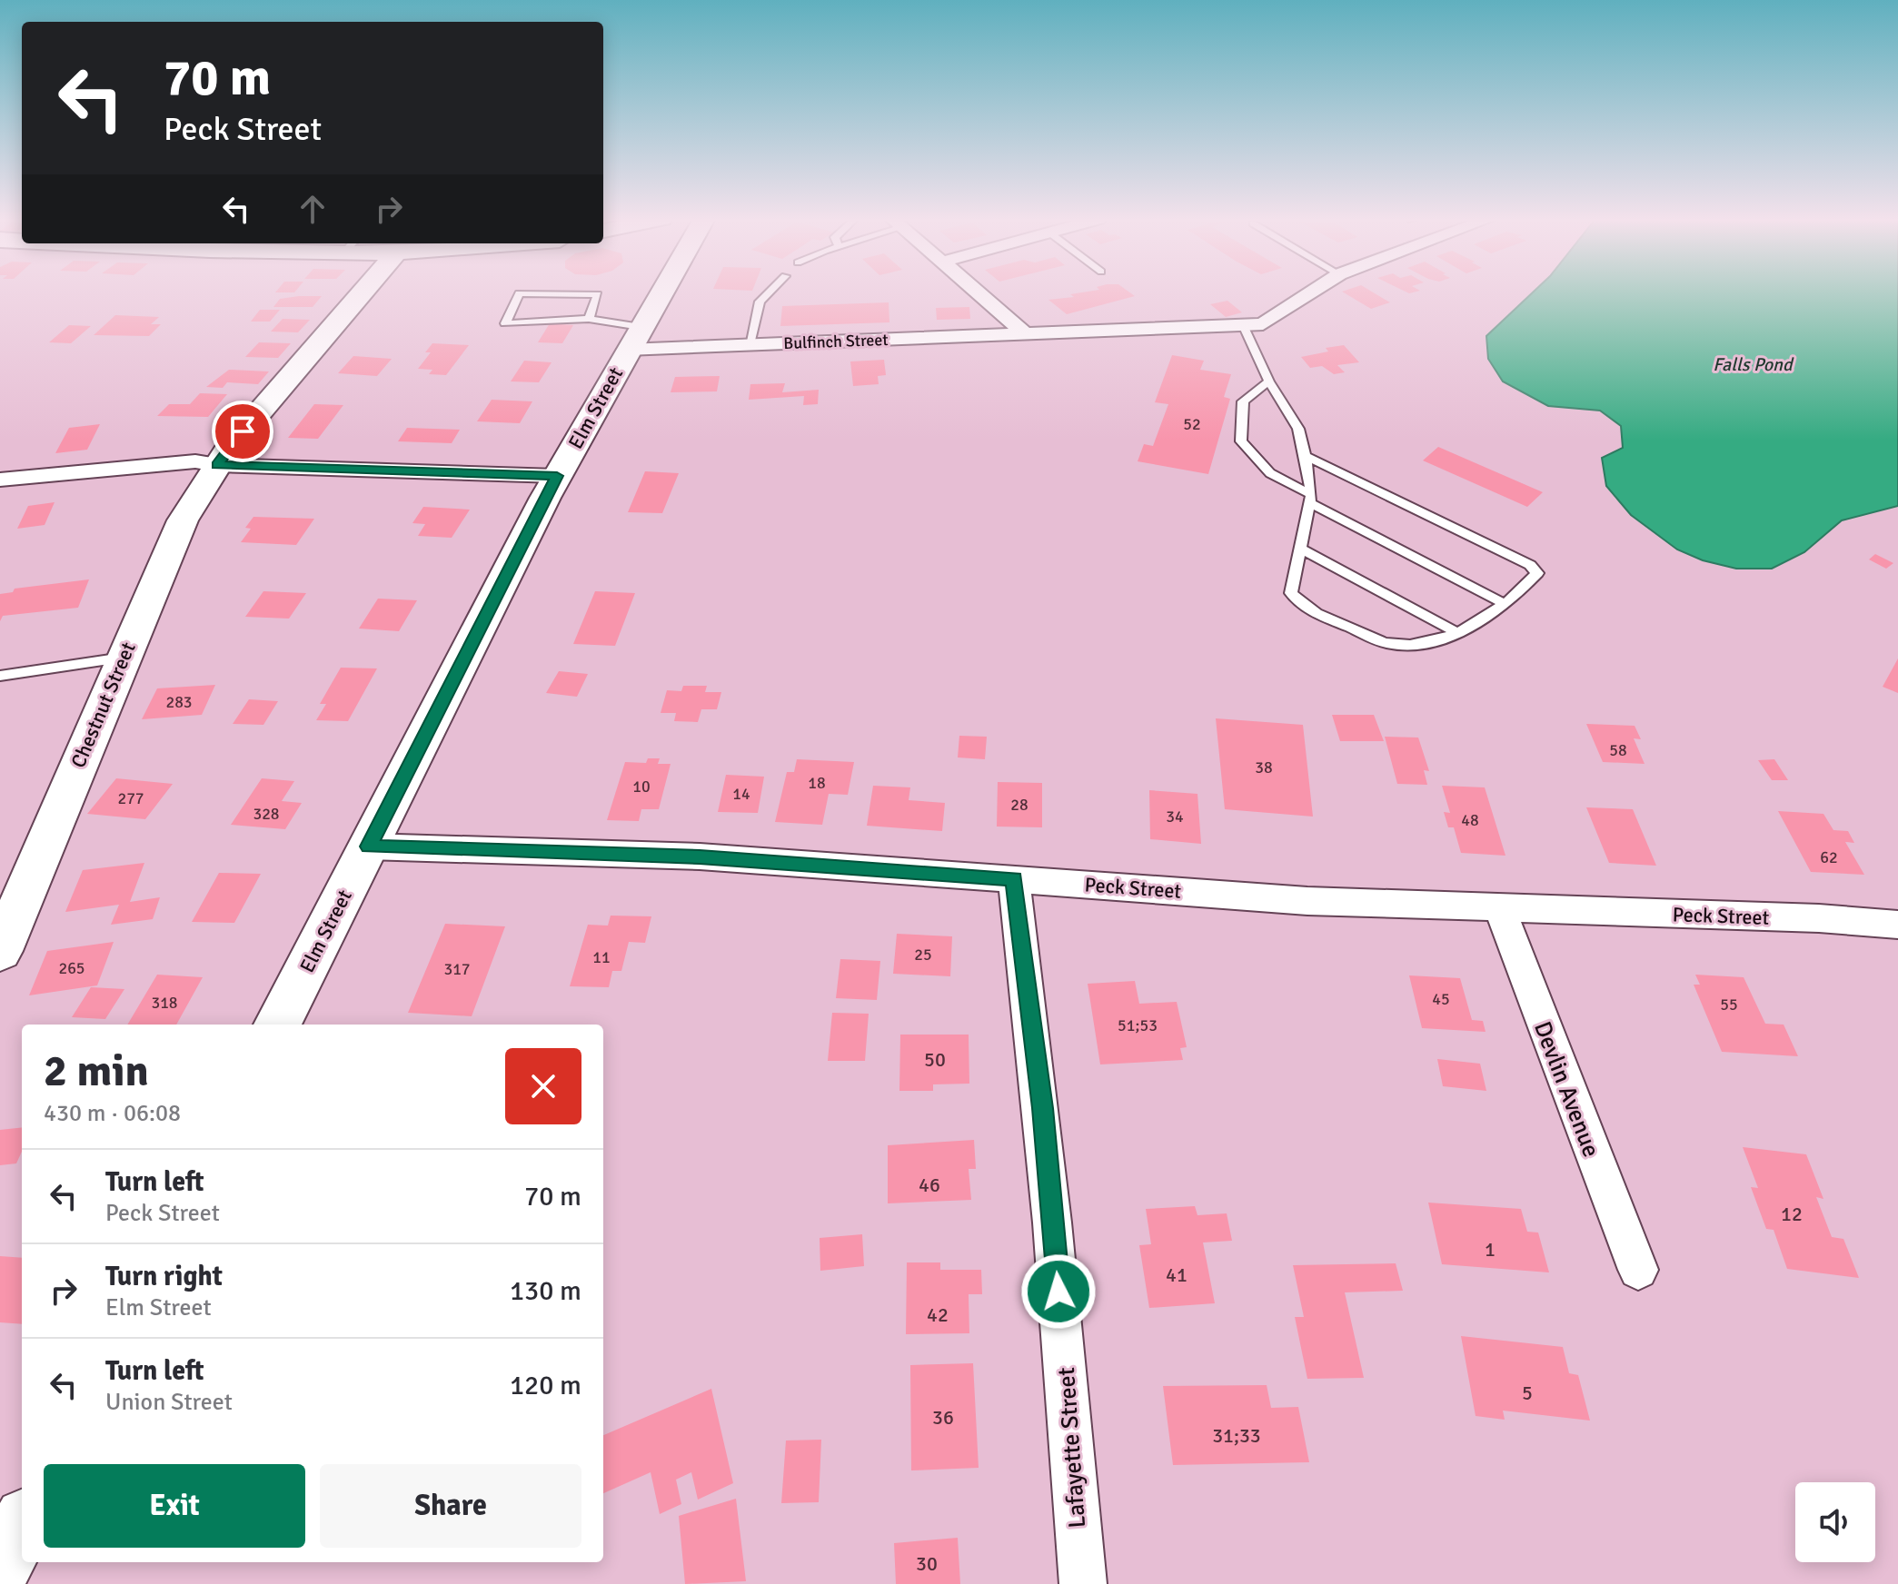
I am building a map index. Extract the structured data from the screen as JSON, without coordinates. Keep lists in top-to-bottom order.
{
  "streets": {
    "street": [
      "Bulfinch Street",
      "Elm Street",
      "Chestnut Street",
      "Peck Street",
      "Devlin Avenue",
      "Lafayette Street"
    ]
  },
  "crossings": [
    ["Bulfinch Street", "Elm Street"],
    ["Elm Street", "Peck Street"],
    ["Peck Street", "Devlin Avenue"],
    ["Peck Street", "Lafayette Street"]
  ],
  "water": ["Falls Pond"],
  "house_numbers": [
    "52",
    "283",
    "58",
    "38",
    "18",
    "10",
    "14",
    "277",
    "28",
    "328",
    "34",
    "48",
    "62",
    "25",
    "11",
    "265",
    "317",
    "45",
    "318",
    "55",
    "51;53",
    "50",
    "46",
    "12",
    "1",
    "41",
    "42",
    "5",
    "36",
    "31;33",
    "30"
  ],
  "page": {
    "turn": ["70 m", "Peck Street"],
    "heading": ["2 min", "430 m · 06:08"],
    "list": [
      {
        "name": "Turn left",
        "note": "Peck Street",
        "value": "70 m"
      },
      {
        "name": "Turn right",
        "note": "Elm Street",
        "value": "130 m"
      },
      {
        "name": "Turn left",
        "note": "Union Street",
        "value": "120 m"
      }
    ],
    "buttons": ["Exit", "Share"]
  }
}
